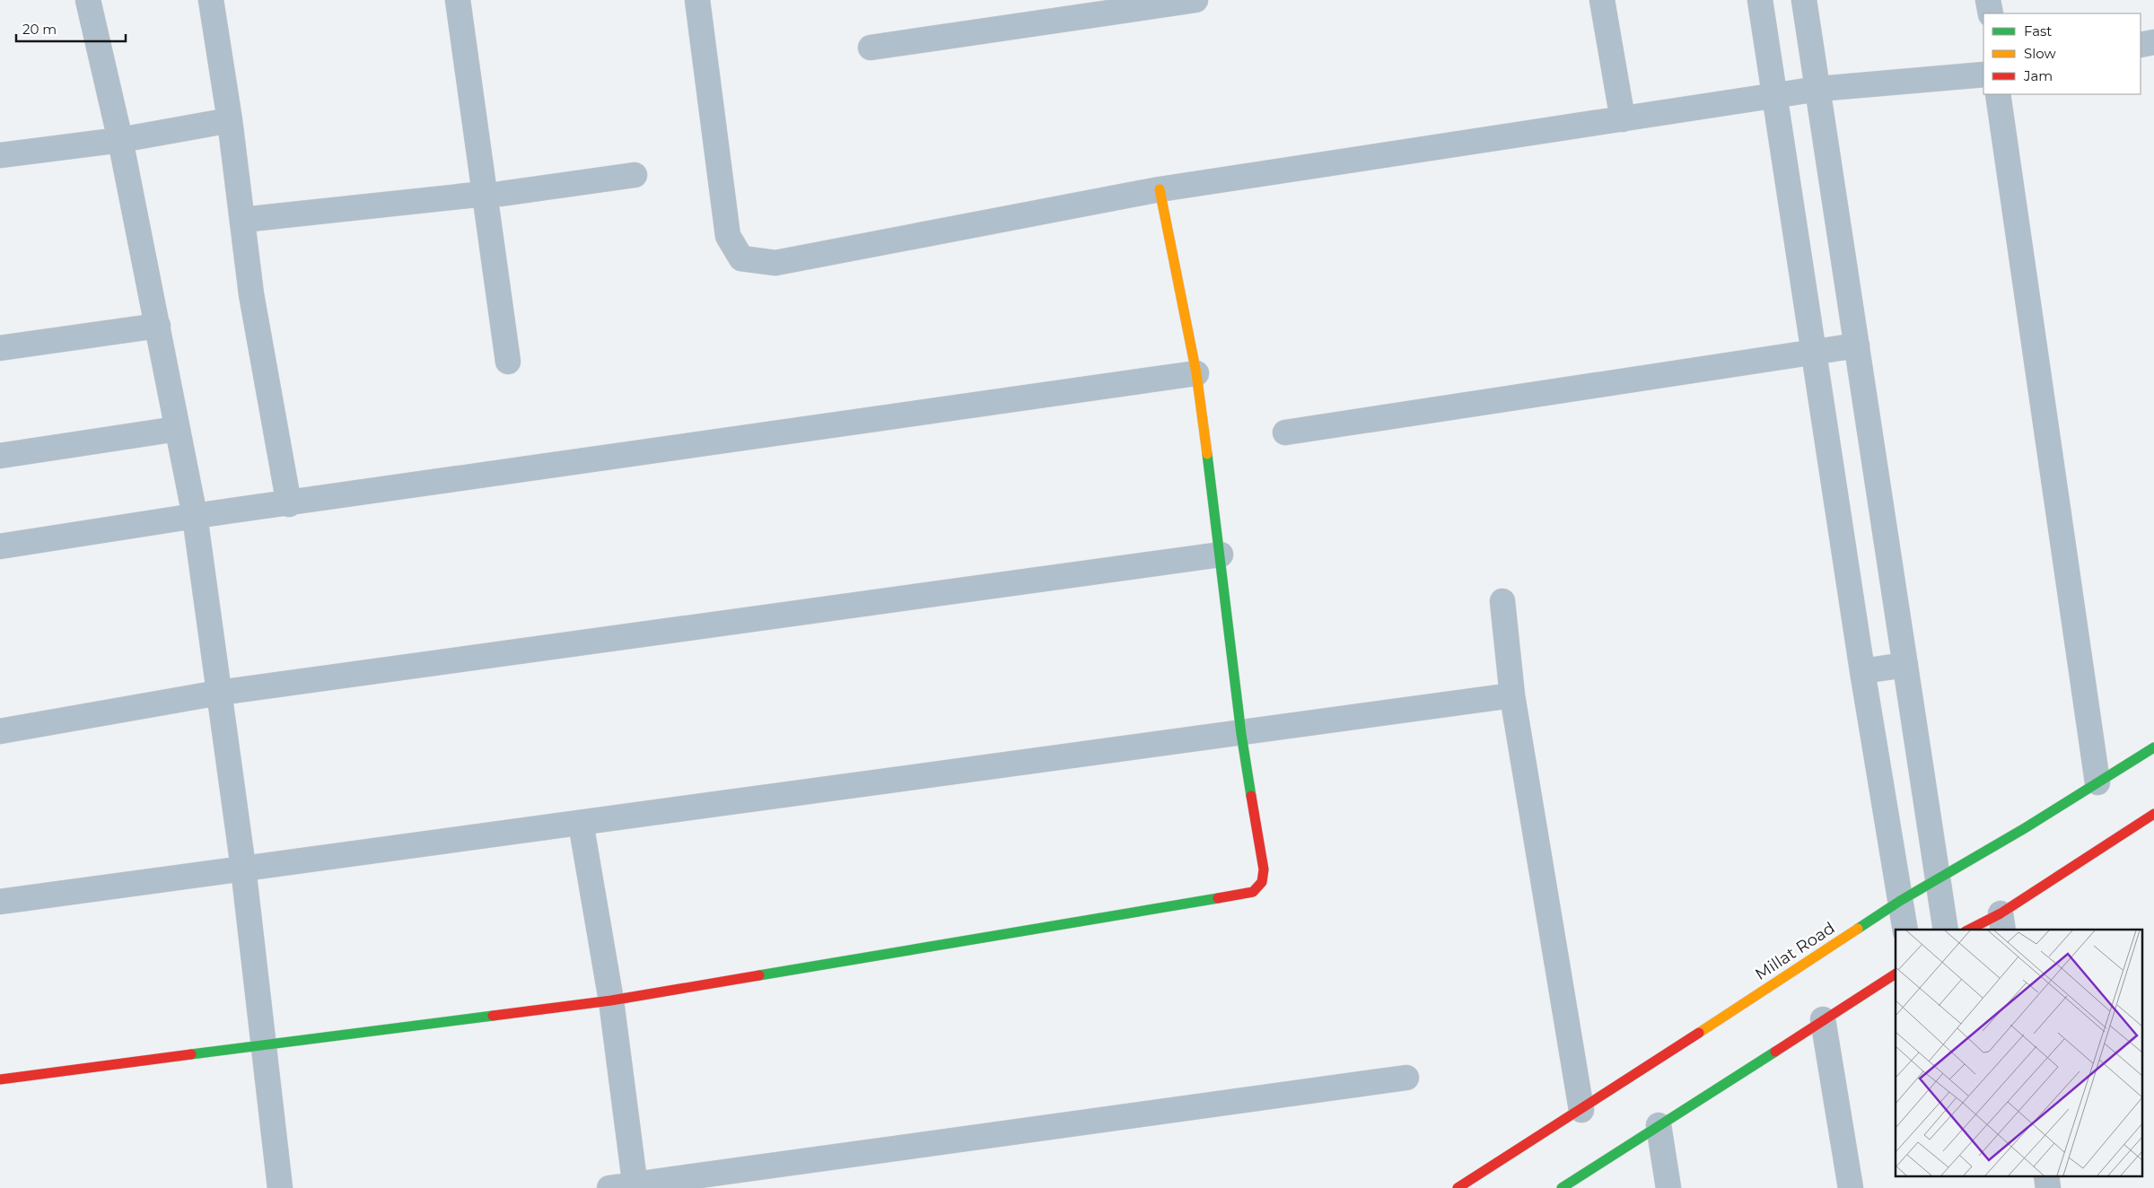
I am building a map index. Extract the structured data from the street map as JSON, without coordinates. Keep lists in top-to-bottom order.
{
  "streets": {
    "street": ["Millat Road"]
  },
  "legend": ["Fast", "Slow", "Jam"],
  "scale_bar": "20 m"
}
